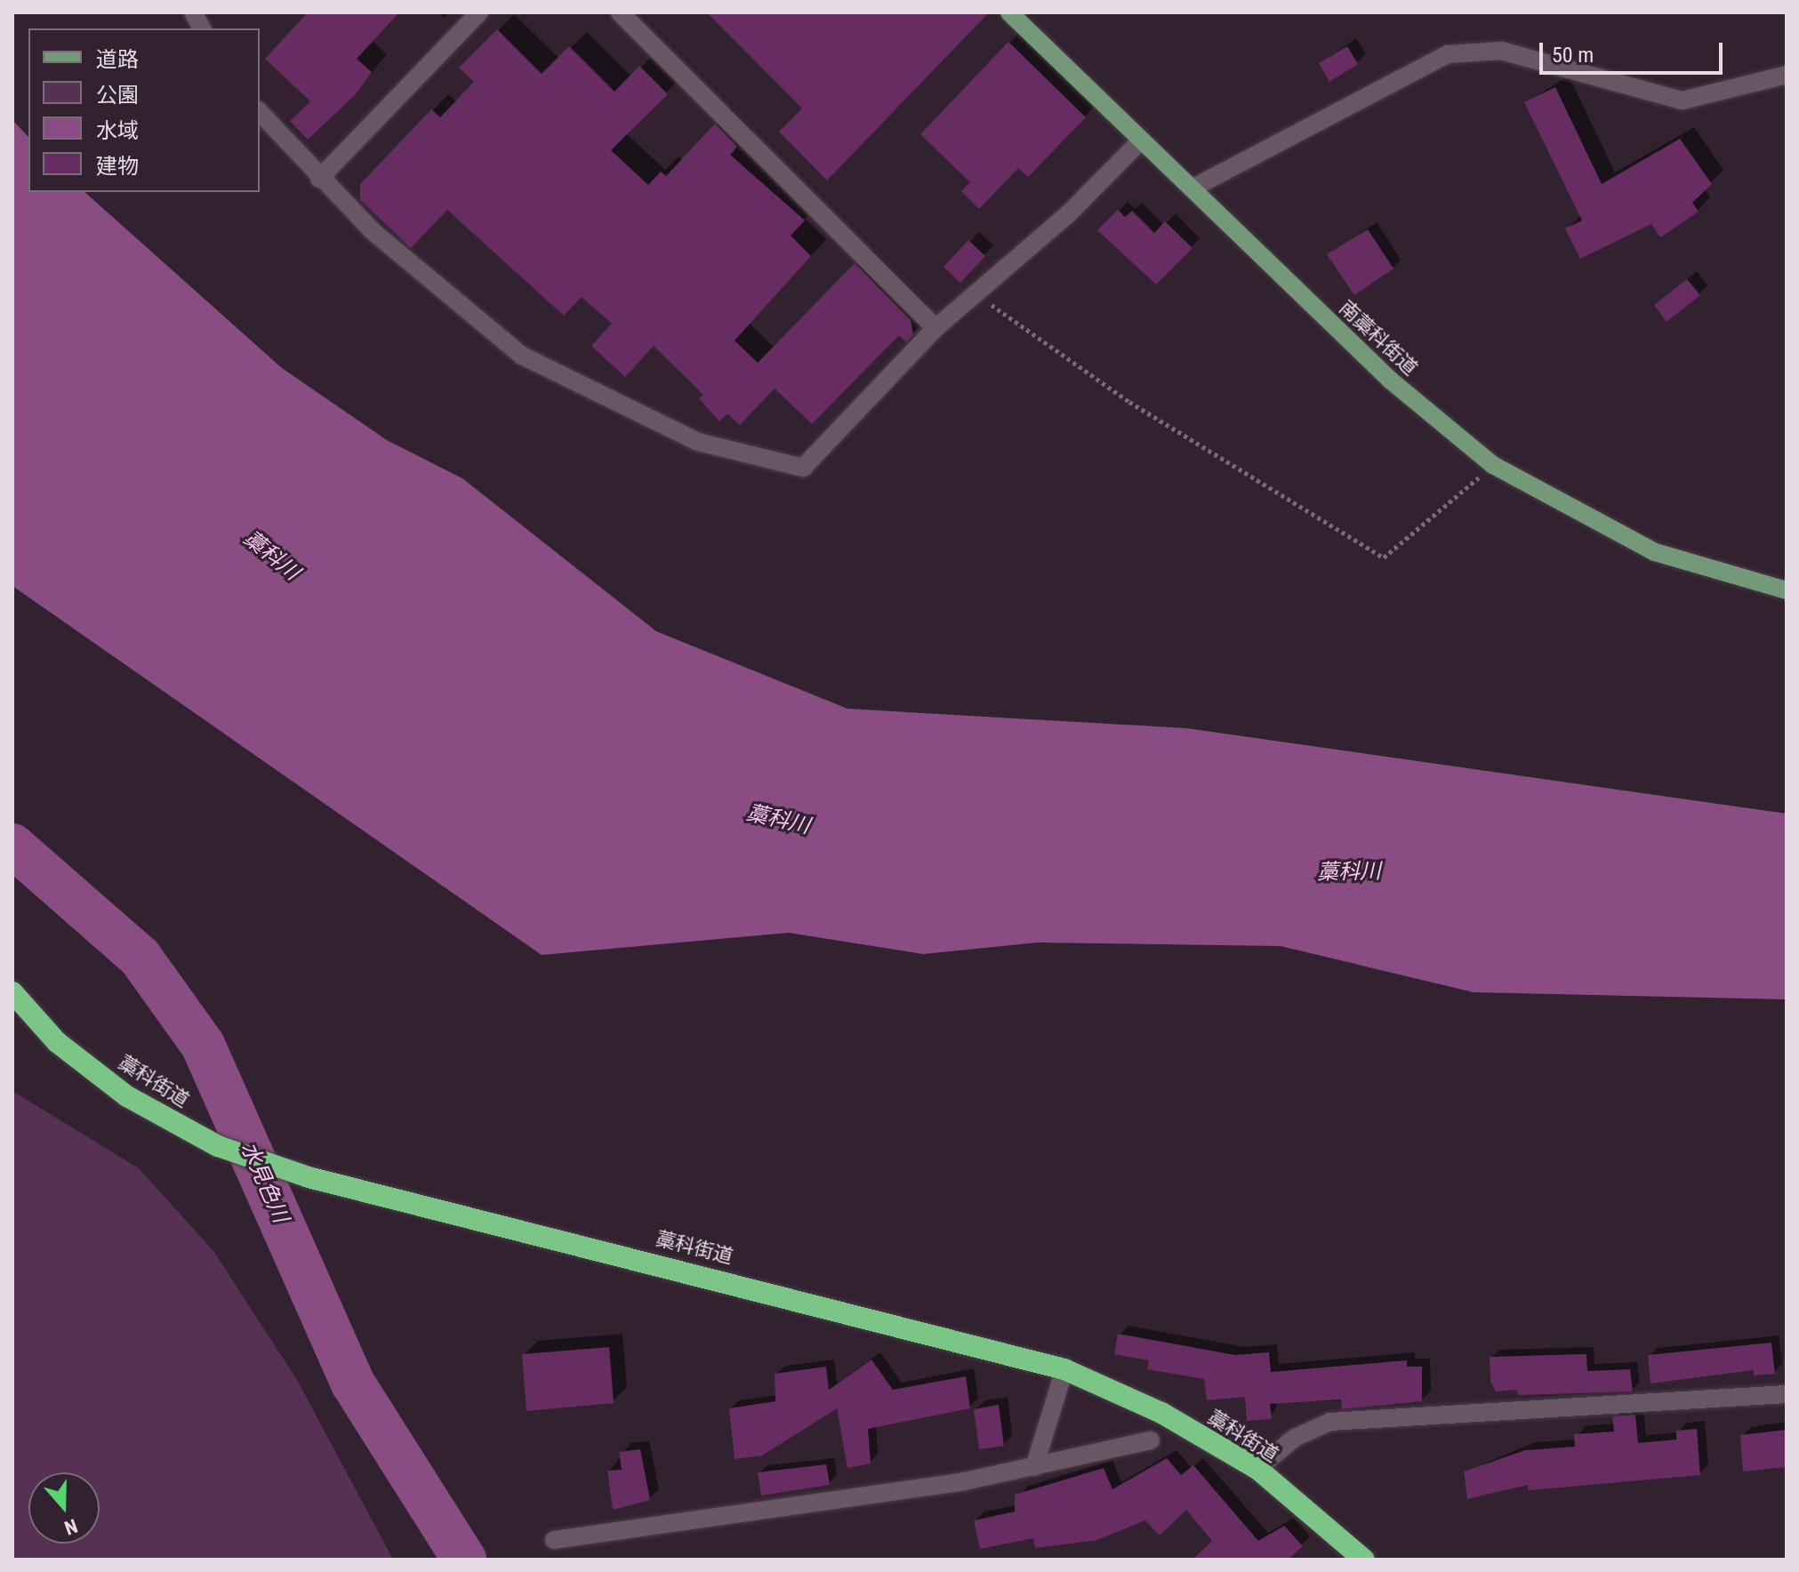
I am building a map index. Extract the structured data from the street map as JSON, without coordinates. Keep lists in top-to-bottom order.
{
  "streets": {
    "highway": ["藁科街道"],
    "main road": ["南藁科街道"]
  },
  "water": ["藁科川", "水見色川"],
  "legend": [
    "道路",
    "公園",
    "水域",
    "建物"
  ],
  "scale_bar": "50 m",
  "north": "bottom"
}
